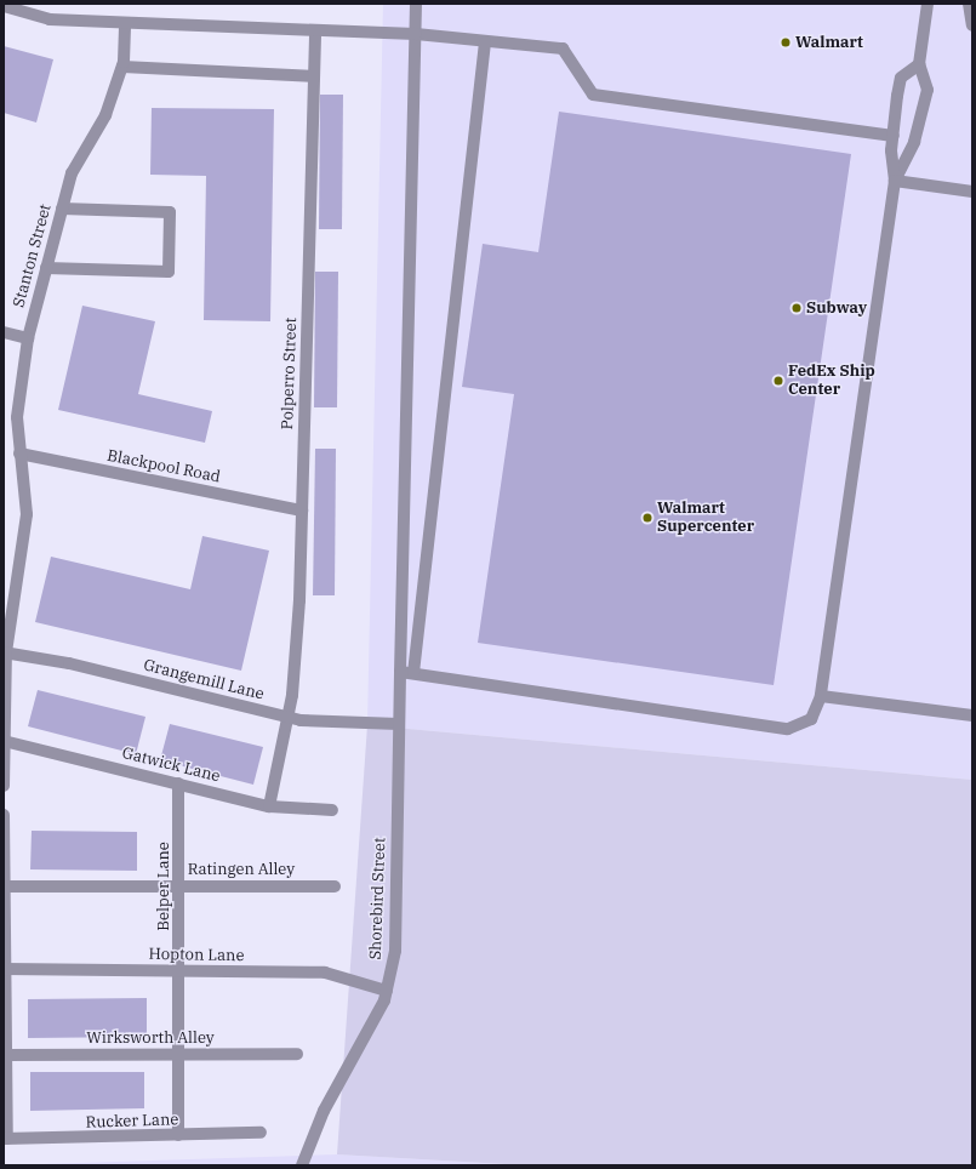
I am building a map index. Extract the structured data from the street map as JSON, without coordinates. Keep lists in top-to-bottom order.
{
  "streets": {
    "street": [
      "Stanton Street",
      "Polperro Street",
      "Blackpool Road",
      "Grangemill Lane",
      "Gatwick Lane",
      "Ratingen Alley",
      "Belper Lane",
      "Shorebird Street",
      "Hopton Lane",
      "Wirksworth Alley",
      "Rucker Lane"
    ]
  },
  "crossings": [
    ["Stanton Street", "Blackpool Road"],
    ["Stanton Street", "Grangemill Lane"],
    ["Stanton Street", "Gatwick Lane"],
    ["Polperro Street", "Blackpool Road"],
    ["Polperro Street", "Grangemill Lane"],
    ["Polperro Street", "Gatwick Lane"],
    ["Grangemill Lane", "Shorebird Street"],
    ["Gatwick Lane", "Belper Lane"],
    ["Ratingen Alley", "Belper Lane"],
    ["Belper Lane", "Hopton Lane"],
    ["Belper Lane", "Wirksworth Alley"],
    ["Belper Lane", "Rucker Lane"],
    ["Shorebird Street", "Hopton Lane"]
  ],
  "places": [
    "Walmart",
    "Subway",
    "FedEx Ship Center",
    "Walmart Supercenter"
  ]
}
